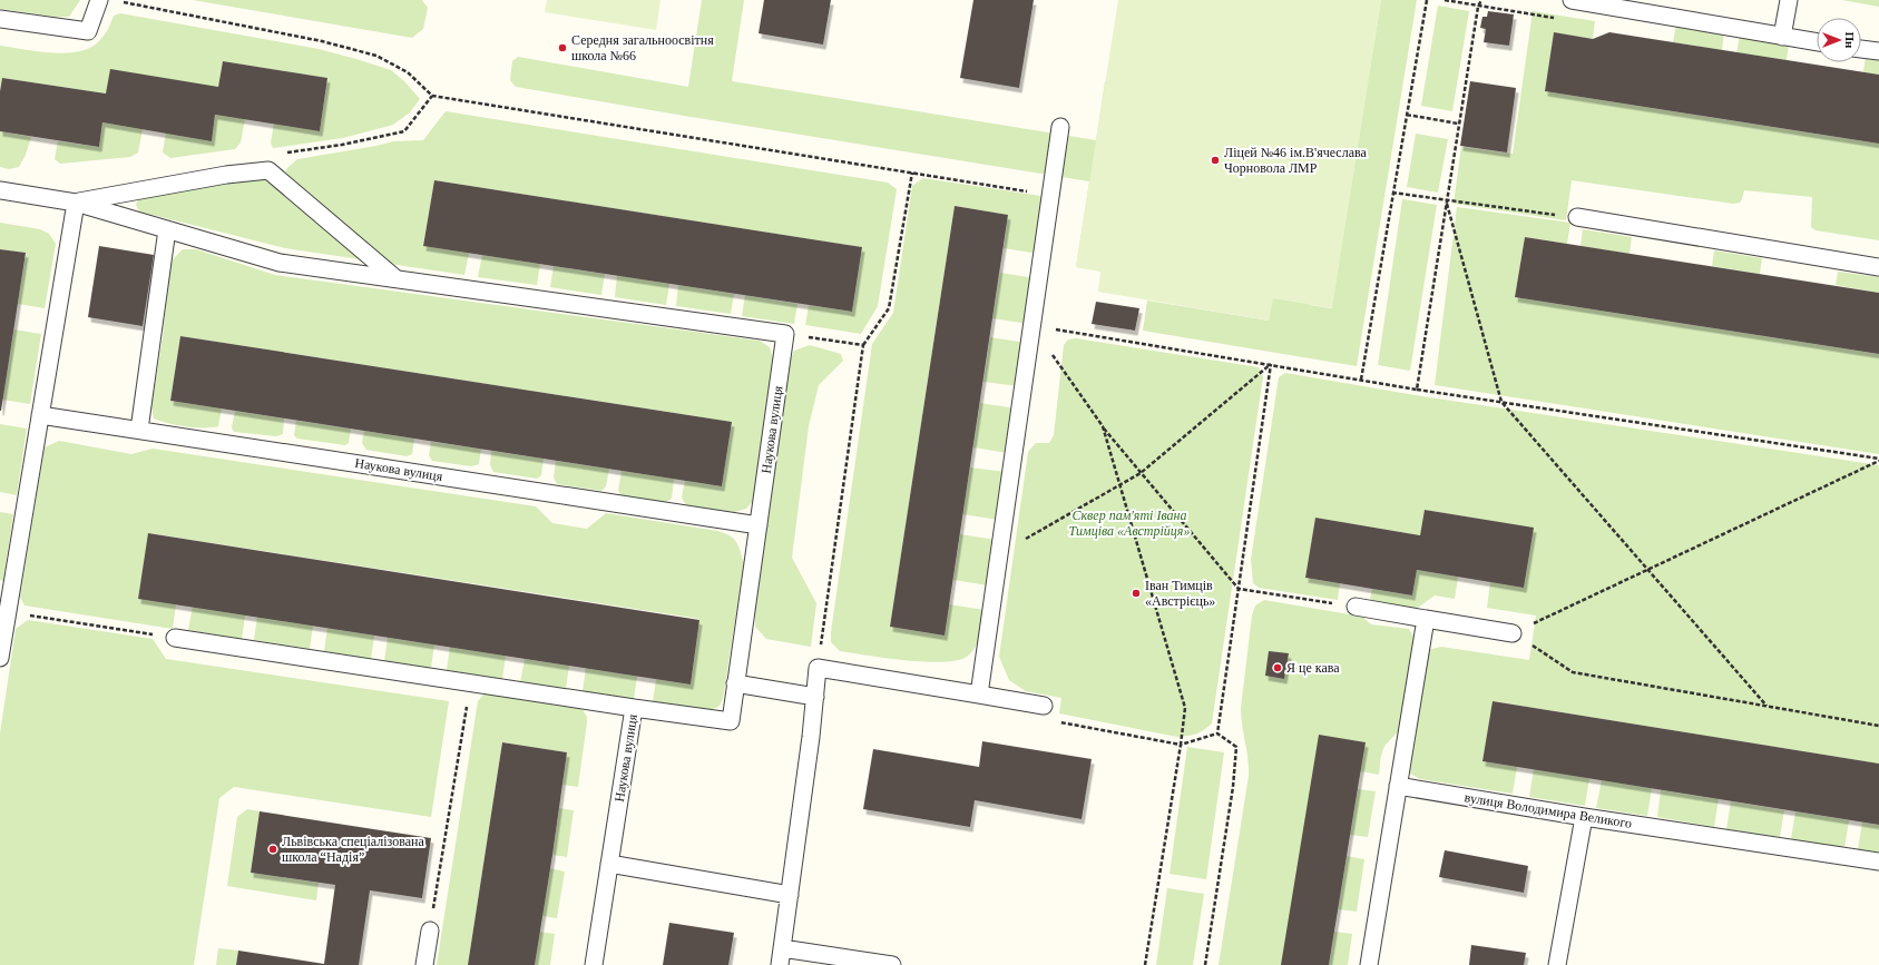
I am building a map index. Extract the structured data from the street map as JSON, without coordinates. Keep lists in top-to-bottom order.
{
  "streets": {
    "lane": ["Наукова вулиця", "вулиця Володимира Великого"]
  },
  "parks": ["Сквер пам'яті Івана Тимціва «Австрійця»"],
  "places": [
    "Середня загальноосвітня школа №66",
    "Ліцей №46 ім.В'ячеслава Чорновола ЛМР",
    "Іван Тимців «Австрієць»",
    "Я це кава",
    "Львівська спеціалізована школа “Надія”"
  ],
  "north": "right"
}
